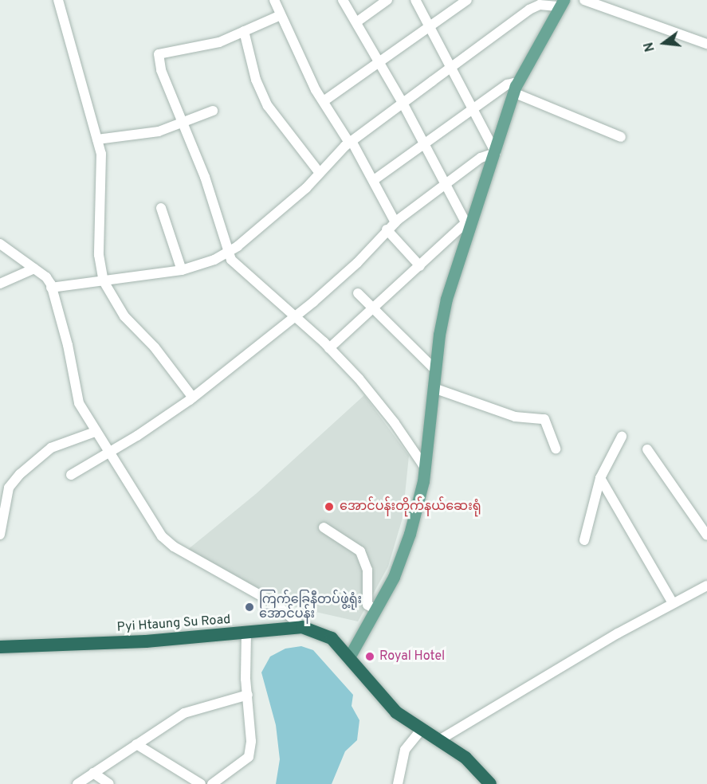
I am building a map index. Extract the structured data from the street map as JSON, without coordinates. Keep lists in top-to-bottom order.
{
  "streets": {
    "highway": ["Pyi Htaung Su Road"]
  },
  "places": ["အောင်ပန်းတိုက်နယ်ဆေးရုံ", "ကြက်ခြေနီတပ်ဖွဲ့ရုံး အောင်ပန်း", "Royal Hotel"],
  "north": "left"
}
